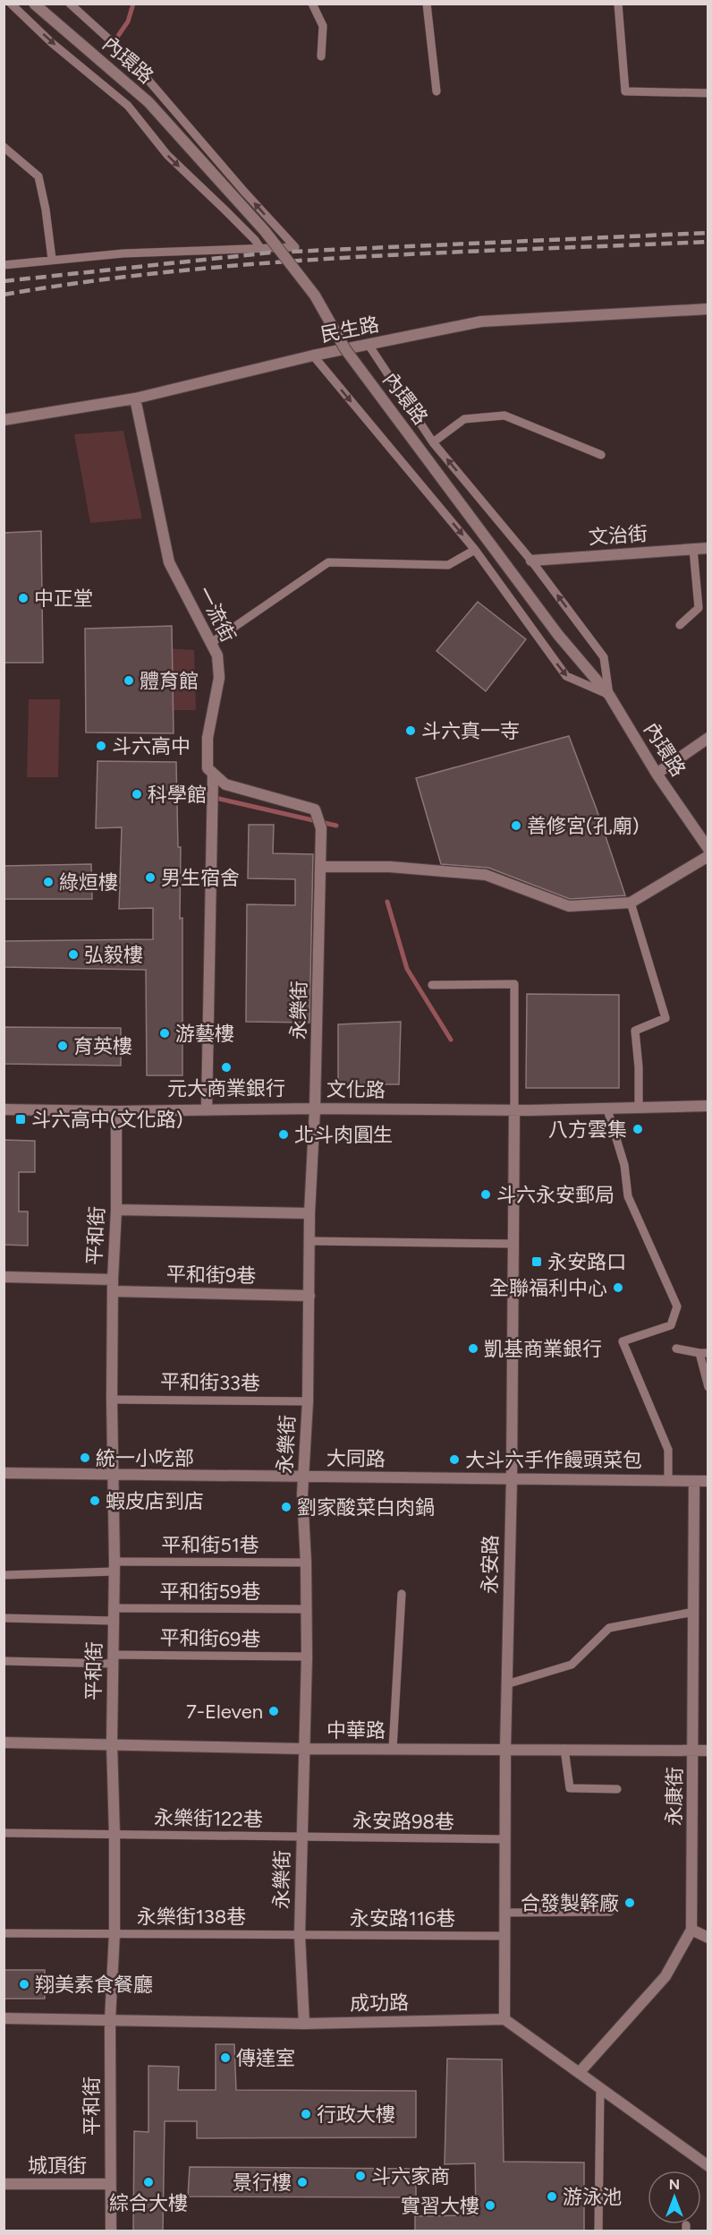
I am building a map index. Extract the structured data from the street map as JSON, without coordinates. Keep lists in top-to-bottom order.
{
  "streets": {
    "street": [
      "內環路",
      "民生路",
      "文治街",
      "一流街",
      "永樂街",
      "文化路",
      "平和街",
      "平和街9巷",
      "大同路",
      "永安路",
      "中華路",
      "永康街",
      "成功路",
      "城頂街"
    ],
    "lane": [
      "平和街33巷",
      "平和街51巷",
      "平和街59巷",
      "平和街69巷",
      "永樂街122巷",
      "永安路98巷",
      "永樂街138巷",
      "永安路116巷"
    ]
  },
  "crossings": [
    ["民生路", "一流街"],
    ["一流街", "永樂街"],
    ["一流街", "文化路"],
    ["永樂街", "文化路"],
    ["永樂街", "平和街9巷"],
    ["永樂街", "平和街33巷"],
    ["永樂街", "大同路"],
    ["永樂街", "平和街51巷"],
    ["永樂街", "平和街59巷"],
    ["永樂街", "平和街69巷"],
    ["永樂街", "中華路"],
    ["永樂街", "永樂街122巷"],
    ["永樂街", "永安路98巷"],
    ["永樂街", "永樂街138巷"],
    ["永樂街", "永安路116巷"],
    ["永樂街", "成功路"],
    ["文化路", "平和街"],
    ["文化路", "永安路"],
    ["平和街", "平和街9巷"],
    ["平和街", "平和街33巷"],
    ["平和街", "大同路"],
    ["平和街", "平和街51巷"],
    ["平和街", "平和街59巷"],
    ["平和街", "平和街69巷"],
    ["平和街", "中華路"],
    ["平和街", "永樂街122巷"],
    ["平和街", "永樂街138巷"],
    ["平和街", "成功路"],
    ["平和街", "城頂街"],
    ["大同路", "永安路"],
    ["大同路", "永康街"],
    ["永安路", "中華路"],
    ["永安路", "永安路98巷"],
    ["永安路", "永安路116巷"],
    ["永安路", "成功路"],
    ["中華路", "永康街"],
    ["永樂街122巷", "永安路98巷"],
    ["永樂街138巷", "永安路116巷"]
  ],
  "places": {
    "other": [
      "中正堂",
      "體育館",
      "斗六真一寺",
      "斗六高中",
      "科學館",
      "善修宮(孔廟)",
      "男生宿舍",
      "綠烜樓",
      "弘毅樓",
      "游藝樓",
      "育英樓",
      "元大商業銀行",
      "八方雲集",
      "北斗肉圓生",
      "斗六永安郵局",
      "全聯福利中心",
      "凱基商業銀行",
      "統一小吃部",
      "大斗六手作饅頭菜包",
      "蝦皮店到店",
      "劉家酸菜白肉鍋",
      "7-Eleven",
      "合發製簳廠",
      "翔美素食餐廳",
      "傳達室",
      "行政大樓",
      "斗六家商",
      "綜合大樓",
      "景行樓",
      "游泳池",
      "實習大樓"
    ],
    "transit": ["斗六高中(文化路)", "永安路口"]
  },
  "north": "top"
}
